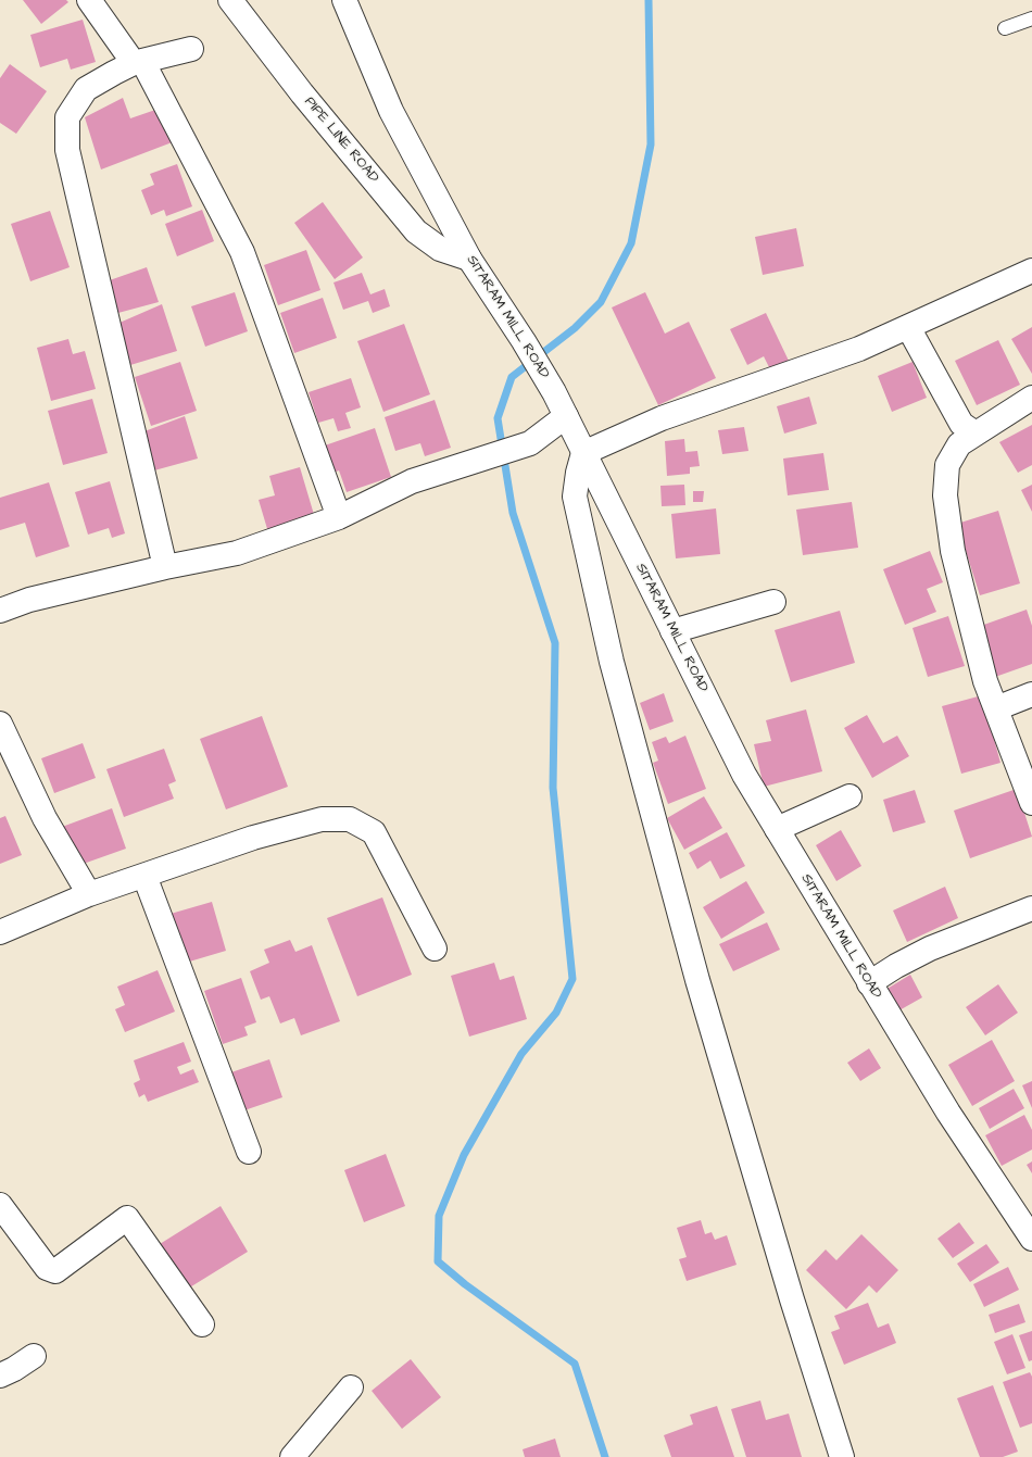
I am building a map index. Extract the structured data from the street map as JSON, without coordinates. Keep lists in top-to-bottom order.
{
  "streets": {
    "street": ["PIPE LINE ROAD", "SITARAM MILL ROAD"]
  },
  "crossings": [
    ["PIPE LINE ROAD", "SITARAM MILL ROAD"]
  ]
}
